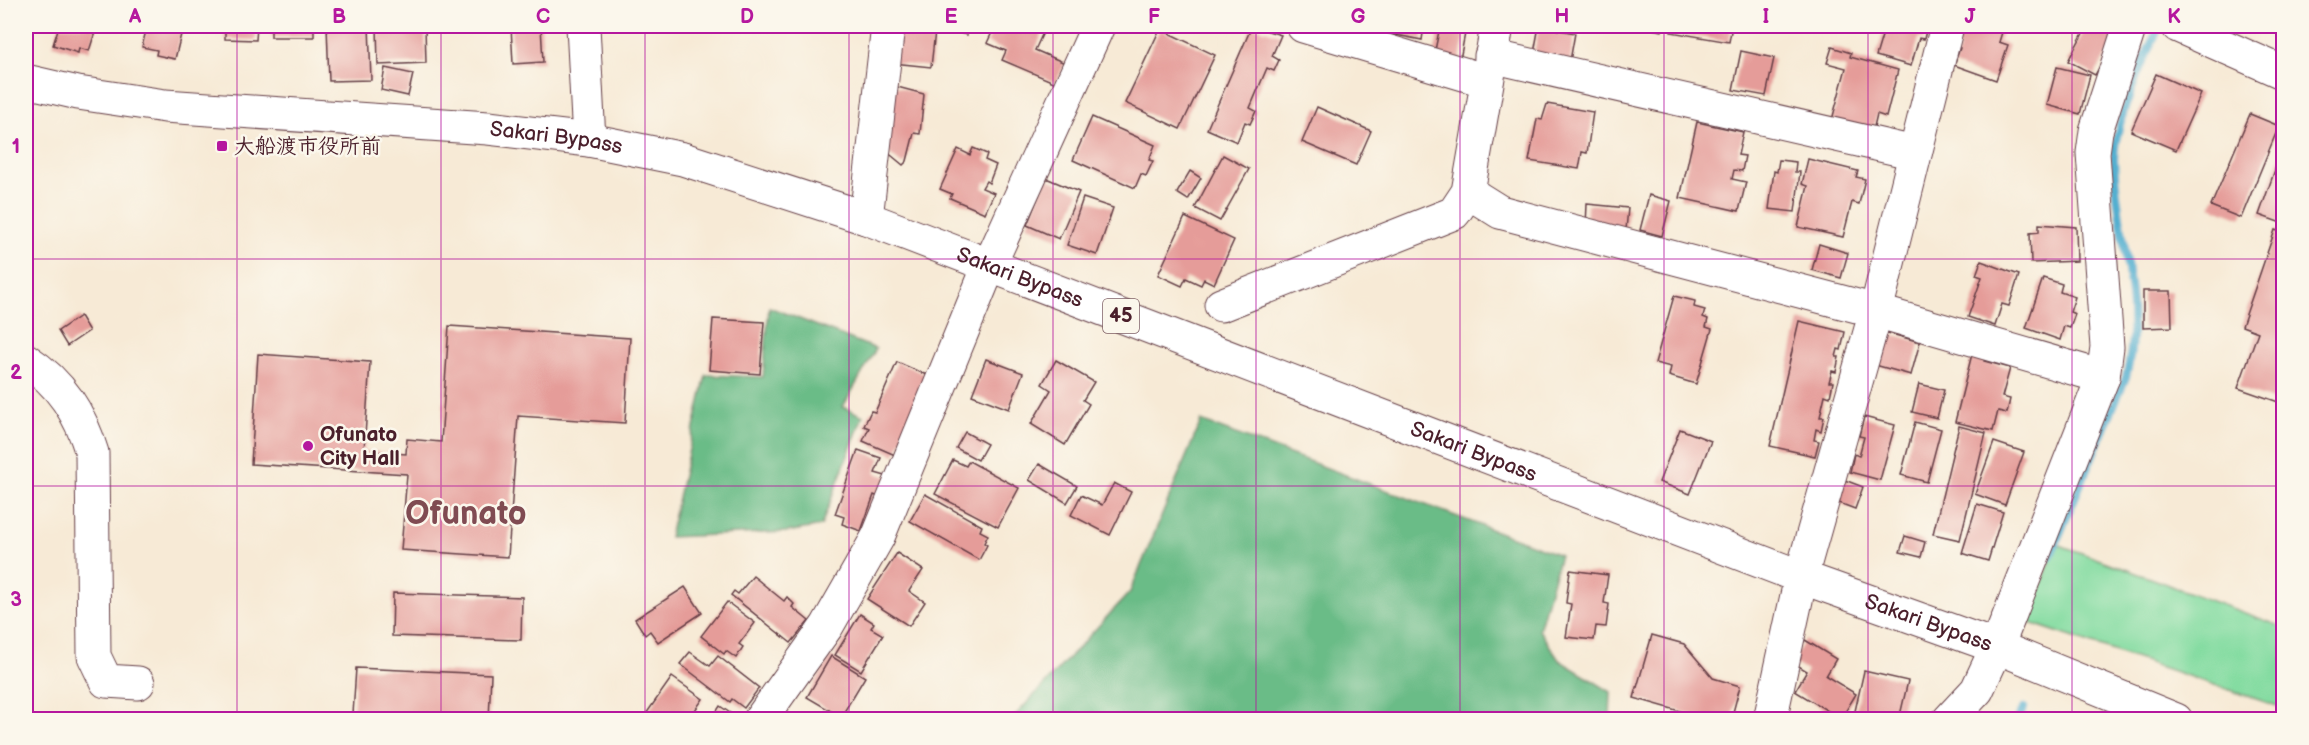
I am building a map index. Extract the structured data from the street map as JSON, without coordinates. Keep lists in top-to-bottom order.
{
  "streets": {
    "main road": ["Sakari Bypass", "45"]
  },
  "districts": ["Ofunato"],
  "places": {
    "transit": ["大船渡市役所前"],
    "other": ["Ofunato City Hall"]
  },
  "grid": {
    "columns": [
      "A",
      "B",
      "C",
      "D",
      "E",
      "F",
      "G",
      "H",
      "I",
      "J",
      "K"
    ],
    "rows": ["1", "2", "3"]
  }
}
